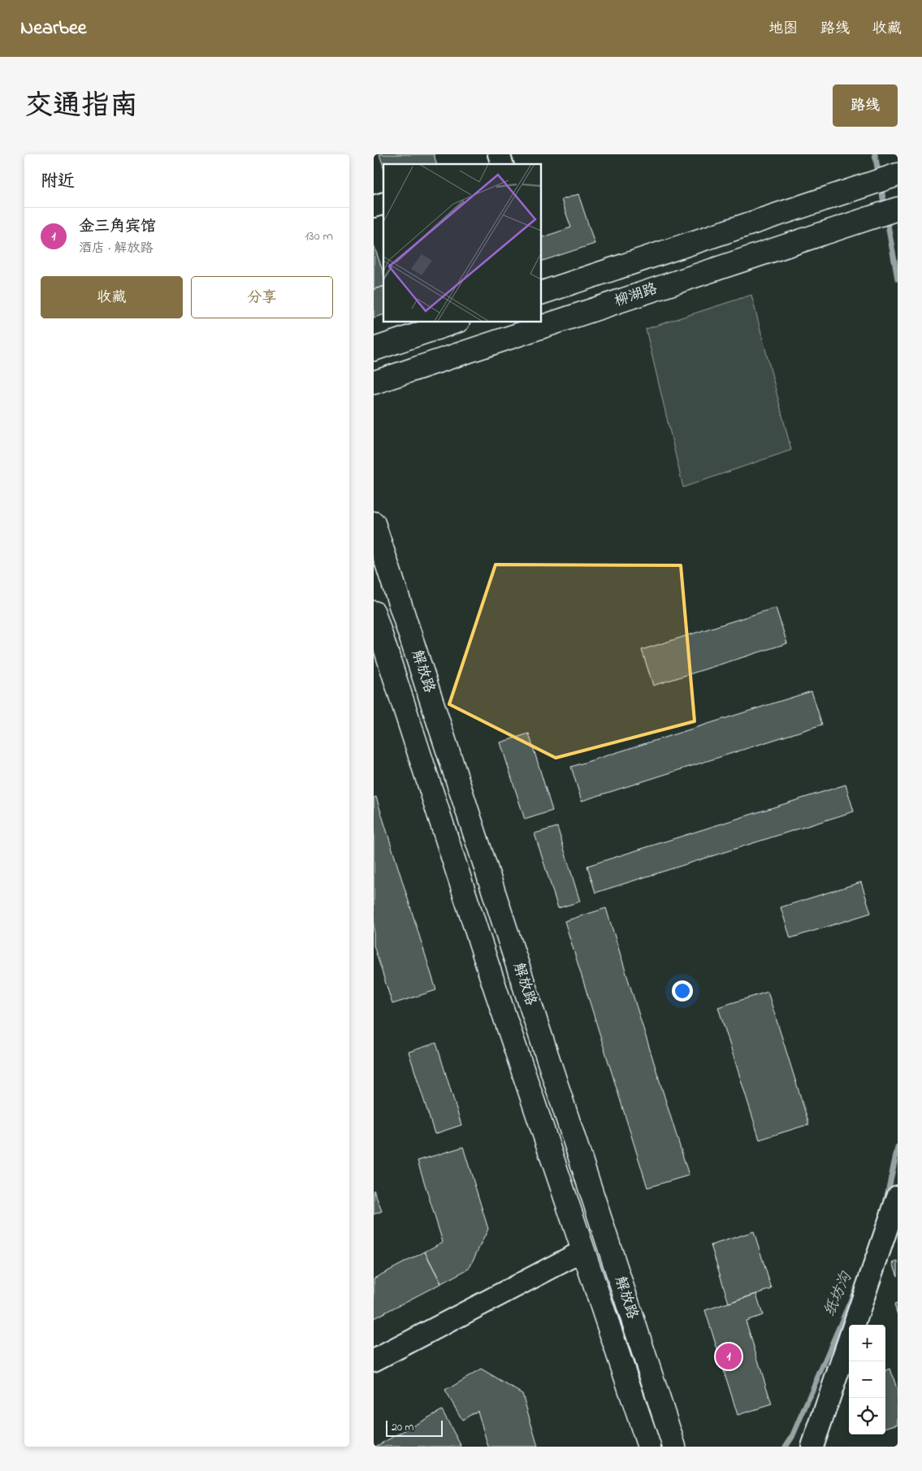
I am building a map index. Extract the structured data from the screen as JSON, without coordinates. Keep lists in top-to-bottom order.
{
  "streets": {
    "main road": ["柳湖路", "解放路"]
  },
  "water": ["纸坊沟"],
  "scale_bar": "20 m",
  "page": {
    "header": "Nearbee",
    "nav": ["地图", "路线", "收藏"],
    "title": "交通指南",
    "buttons": [
      "路线",
      ["收藏", "分享"]
    ],
    "heading": "附近",
    "list": [
      {
        "mark": "1",
        "name": "金三角宾馆",
        "note": "酒店 · 解放路",
        "value": "130 m"
      }
    ],
    "map_buttons": ["+", "−"],
    "pins": "1",
    "scale": "20 m"
  }
}
